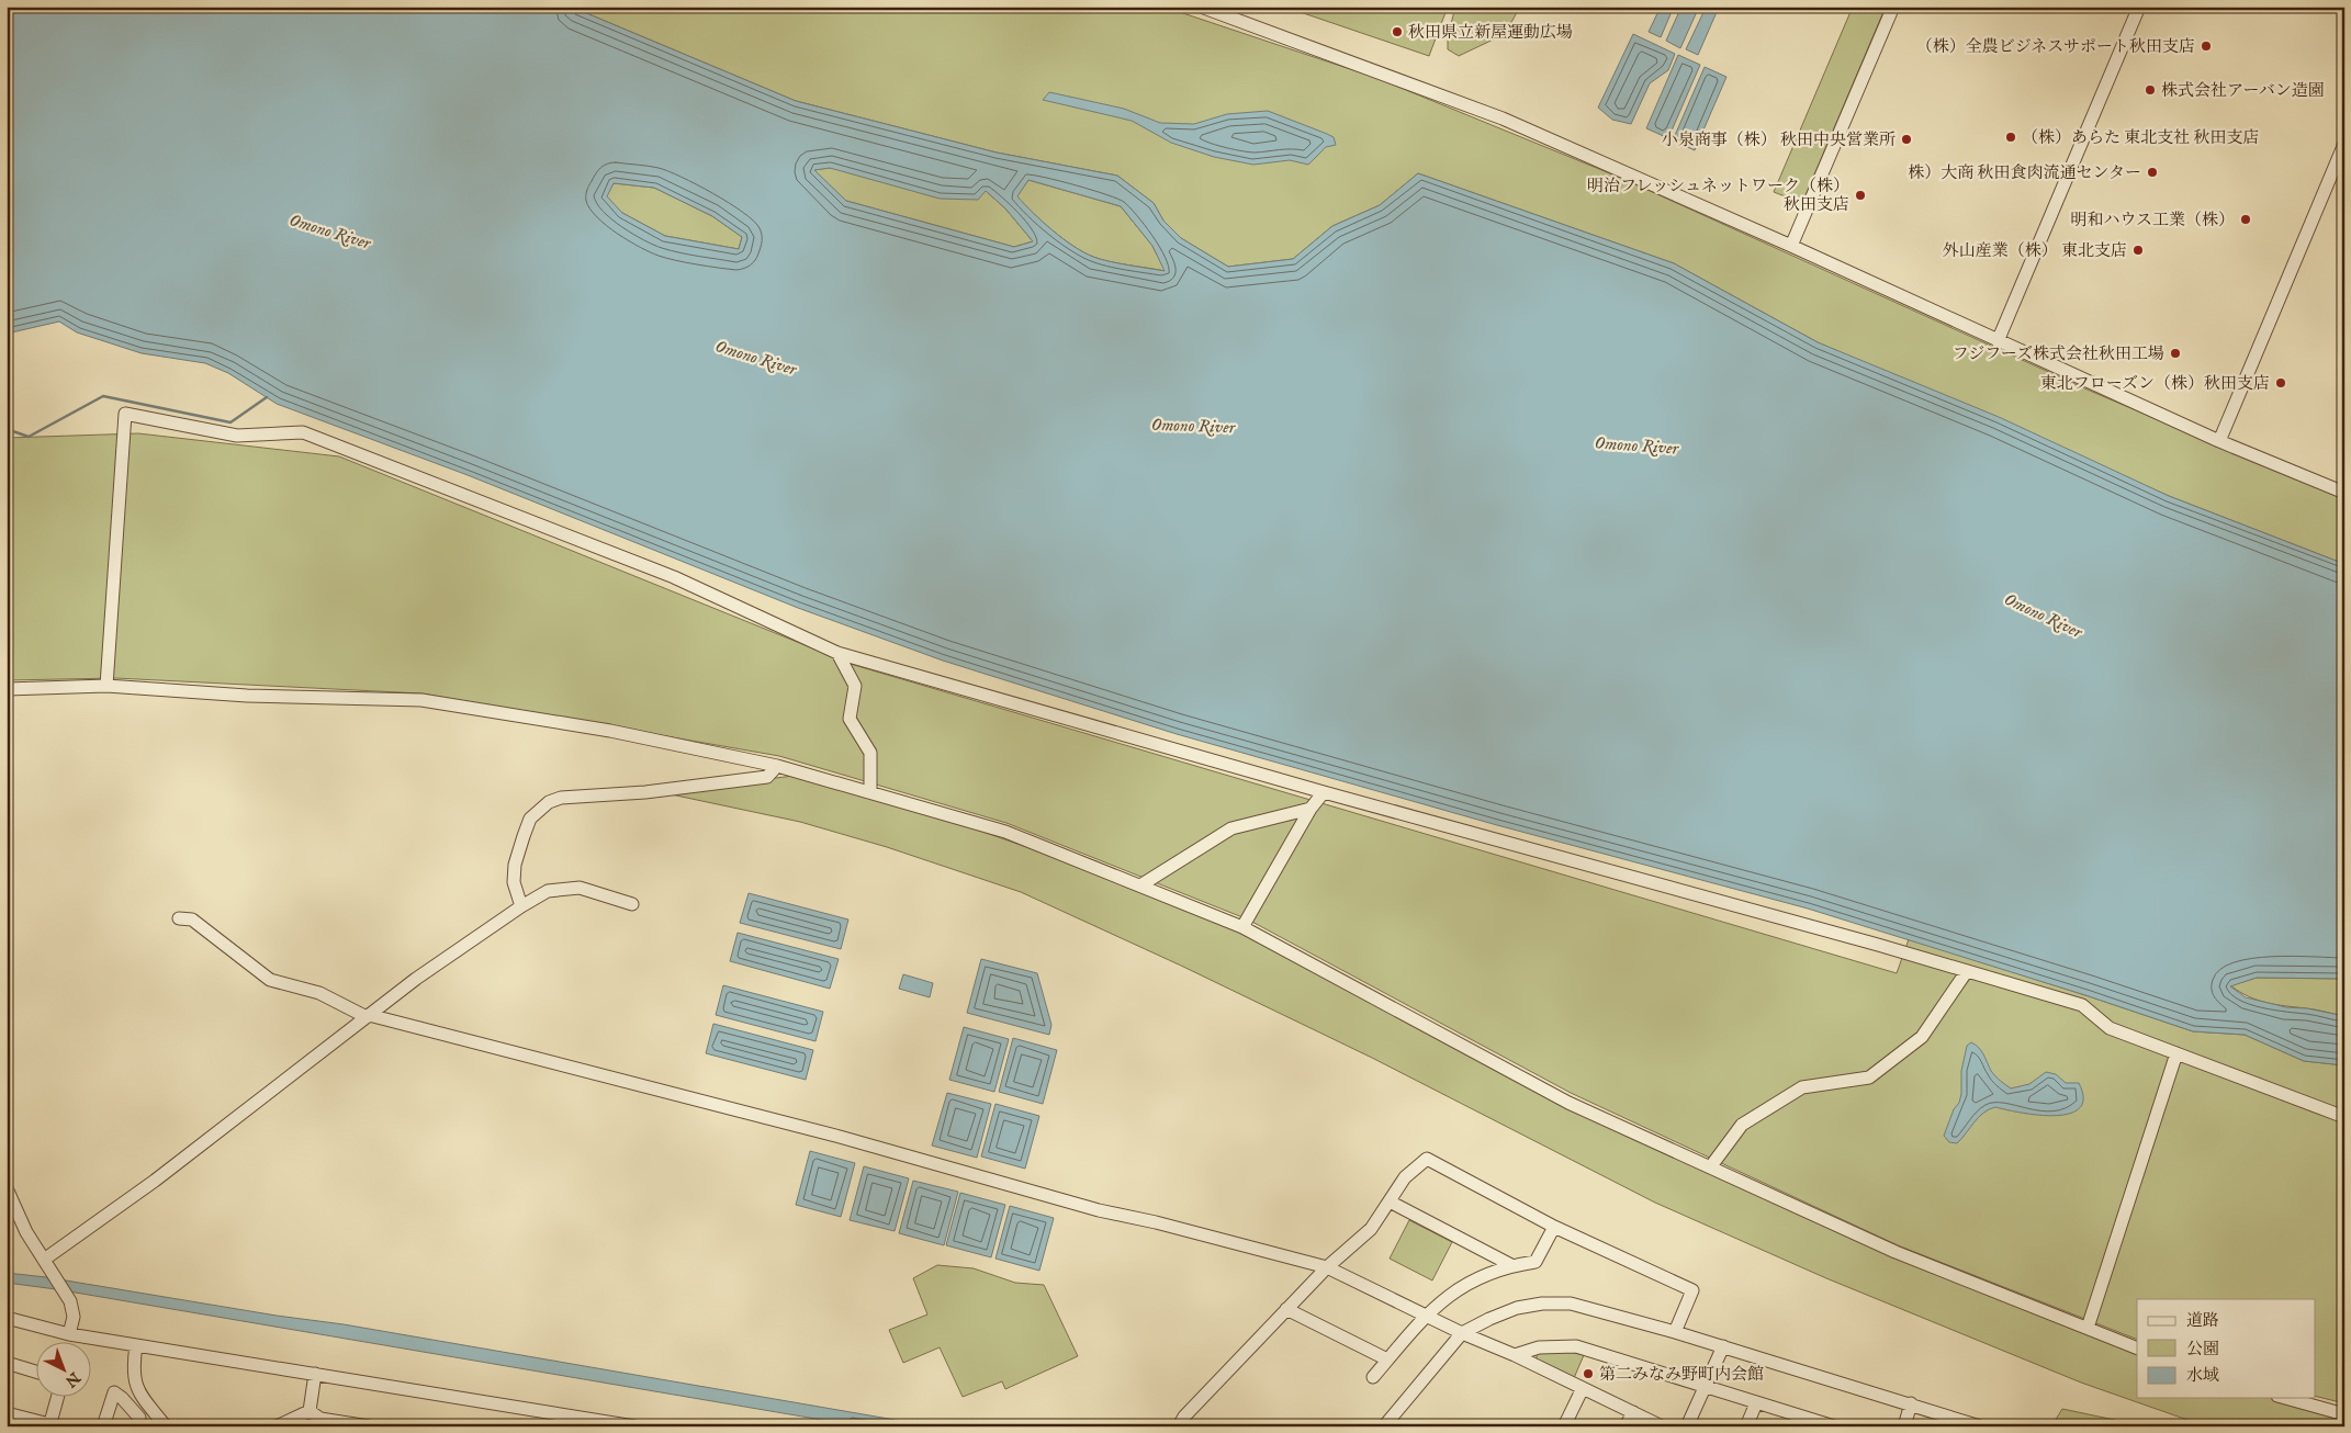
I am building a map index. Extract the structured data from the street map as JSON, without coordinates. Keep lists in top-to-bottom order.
{
  "water": ["Omono River"],
  "places": [
    "秋田県立新屋運動広場",
    "（株）全農ビジネスサポート秋田支店",
    "株式会社アーバン造園",
    "（株）あらた 東北支社 秋田支店",
    "小泉商事（株） 秋田中央営業所",
    "株）大商 秋田食肉流通センター",
    "明治フレッシュネットワーク（株） 秋田支店",
    "明和ハウス工業（株）",
    "外山産業（株） 東北支店",
    "フジフーズ株式会社秋田工場",
    "東北フローズン（株）秋田支店",
    "第二みなみ野町内会館"
  ],
  "legend": ["道路", "公園", "水域"],
  "north": "bottom right"
}
